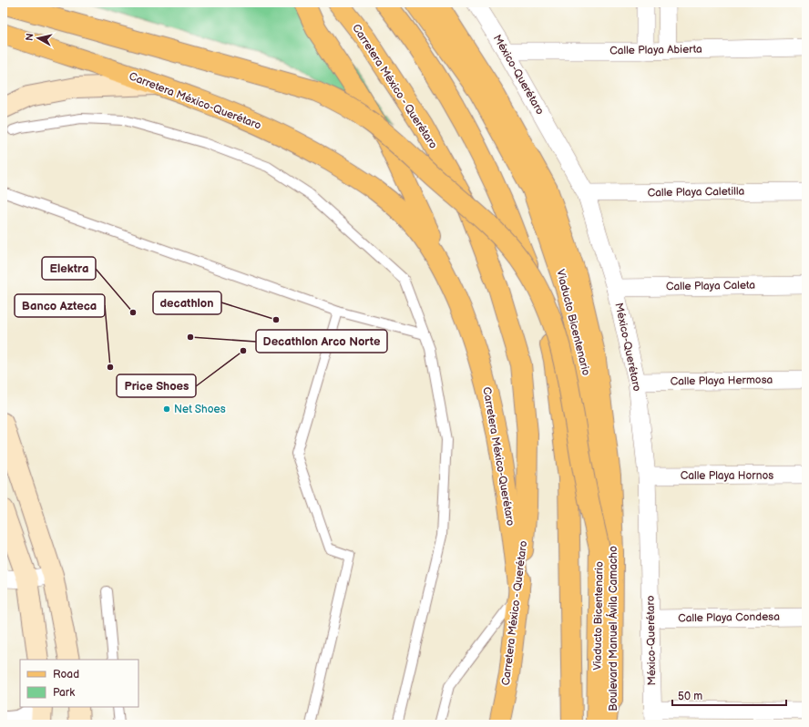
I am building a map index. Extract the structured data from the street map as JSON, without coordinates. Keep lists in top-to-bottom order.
{
  "streets": {
    "main road": [
      "Carretera México - Querétaro",
      "Carretera México-Querétaro",
      "Viaducto Bicentenario",
      "Boulevard Manuel Ávila Camacho"
    ],
    "street": [
      "Calle Playa Abierta",
      "México-Querétaro",
      "Calle Playa Caletilla",
      "Calle Playa Caleta",
      "Calle Playa Hermosa",
      "Calle Playa Hornos",
      "Calle Playa Condesa"
    ]
  },
  "crossings": [
    ["Calle Playa Abierta", "México-Querétaro"],
    ["México-Querétaro", "Calle Playa Caletilla"],
    ["México-Querétaro", "Calle Playa Caleta"],
    ["México-Querétaro", "Calle Playa Hermosa"],
    ["México-Querétaro", "Calle Playa Hornos"],
    ["México-Querétaro", "Calle Playa Condesa"],
    ["Carretera México - Querétaro", "Carretera México-Querétaro"]
  ],
  "places": [
    "Elektra",
    "decathlon",
    "Decathlon Arco Norte",
    "Price Shoes",
    "Banco Azteca",
    "Net Shoes"
  ],
  "legend": ["Road", "Park"],
  "scale_bar": "50 m",
  "north": "left"
}
